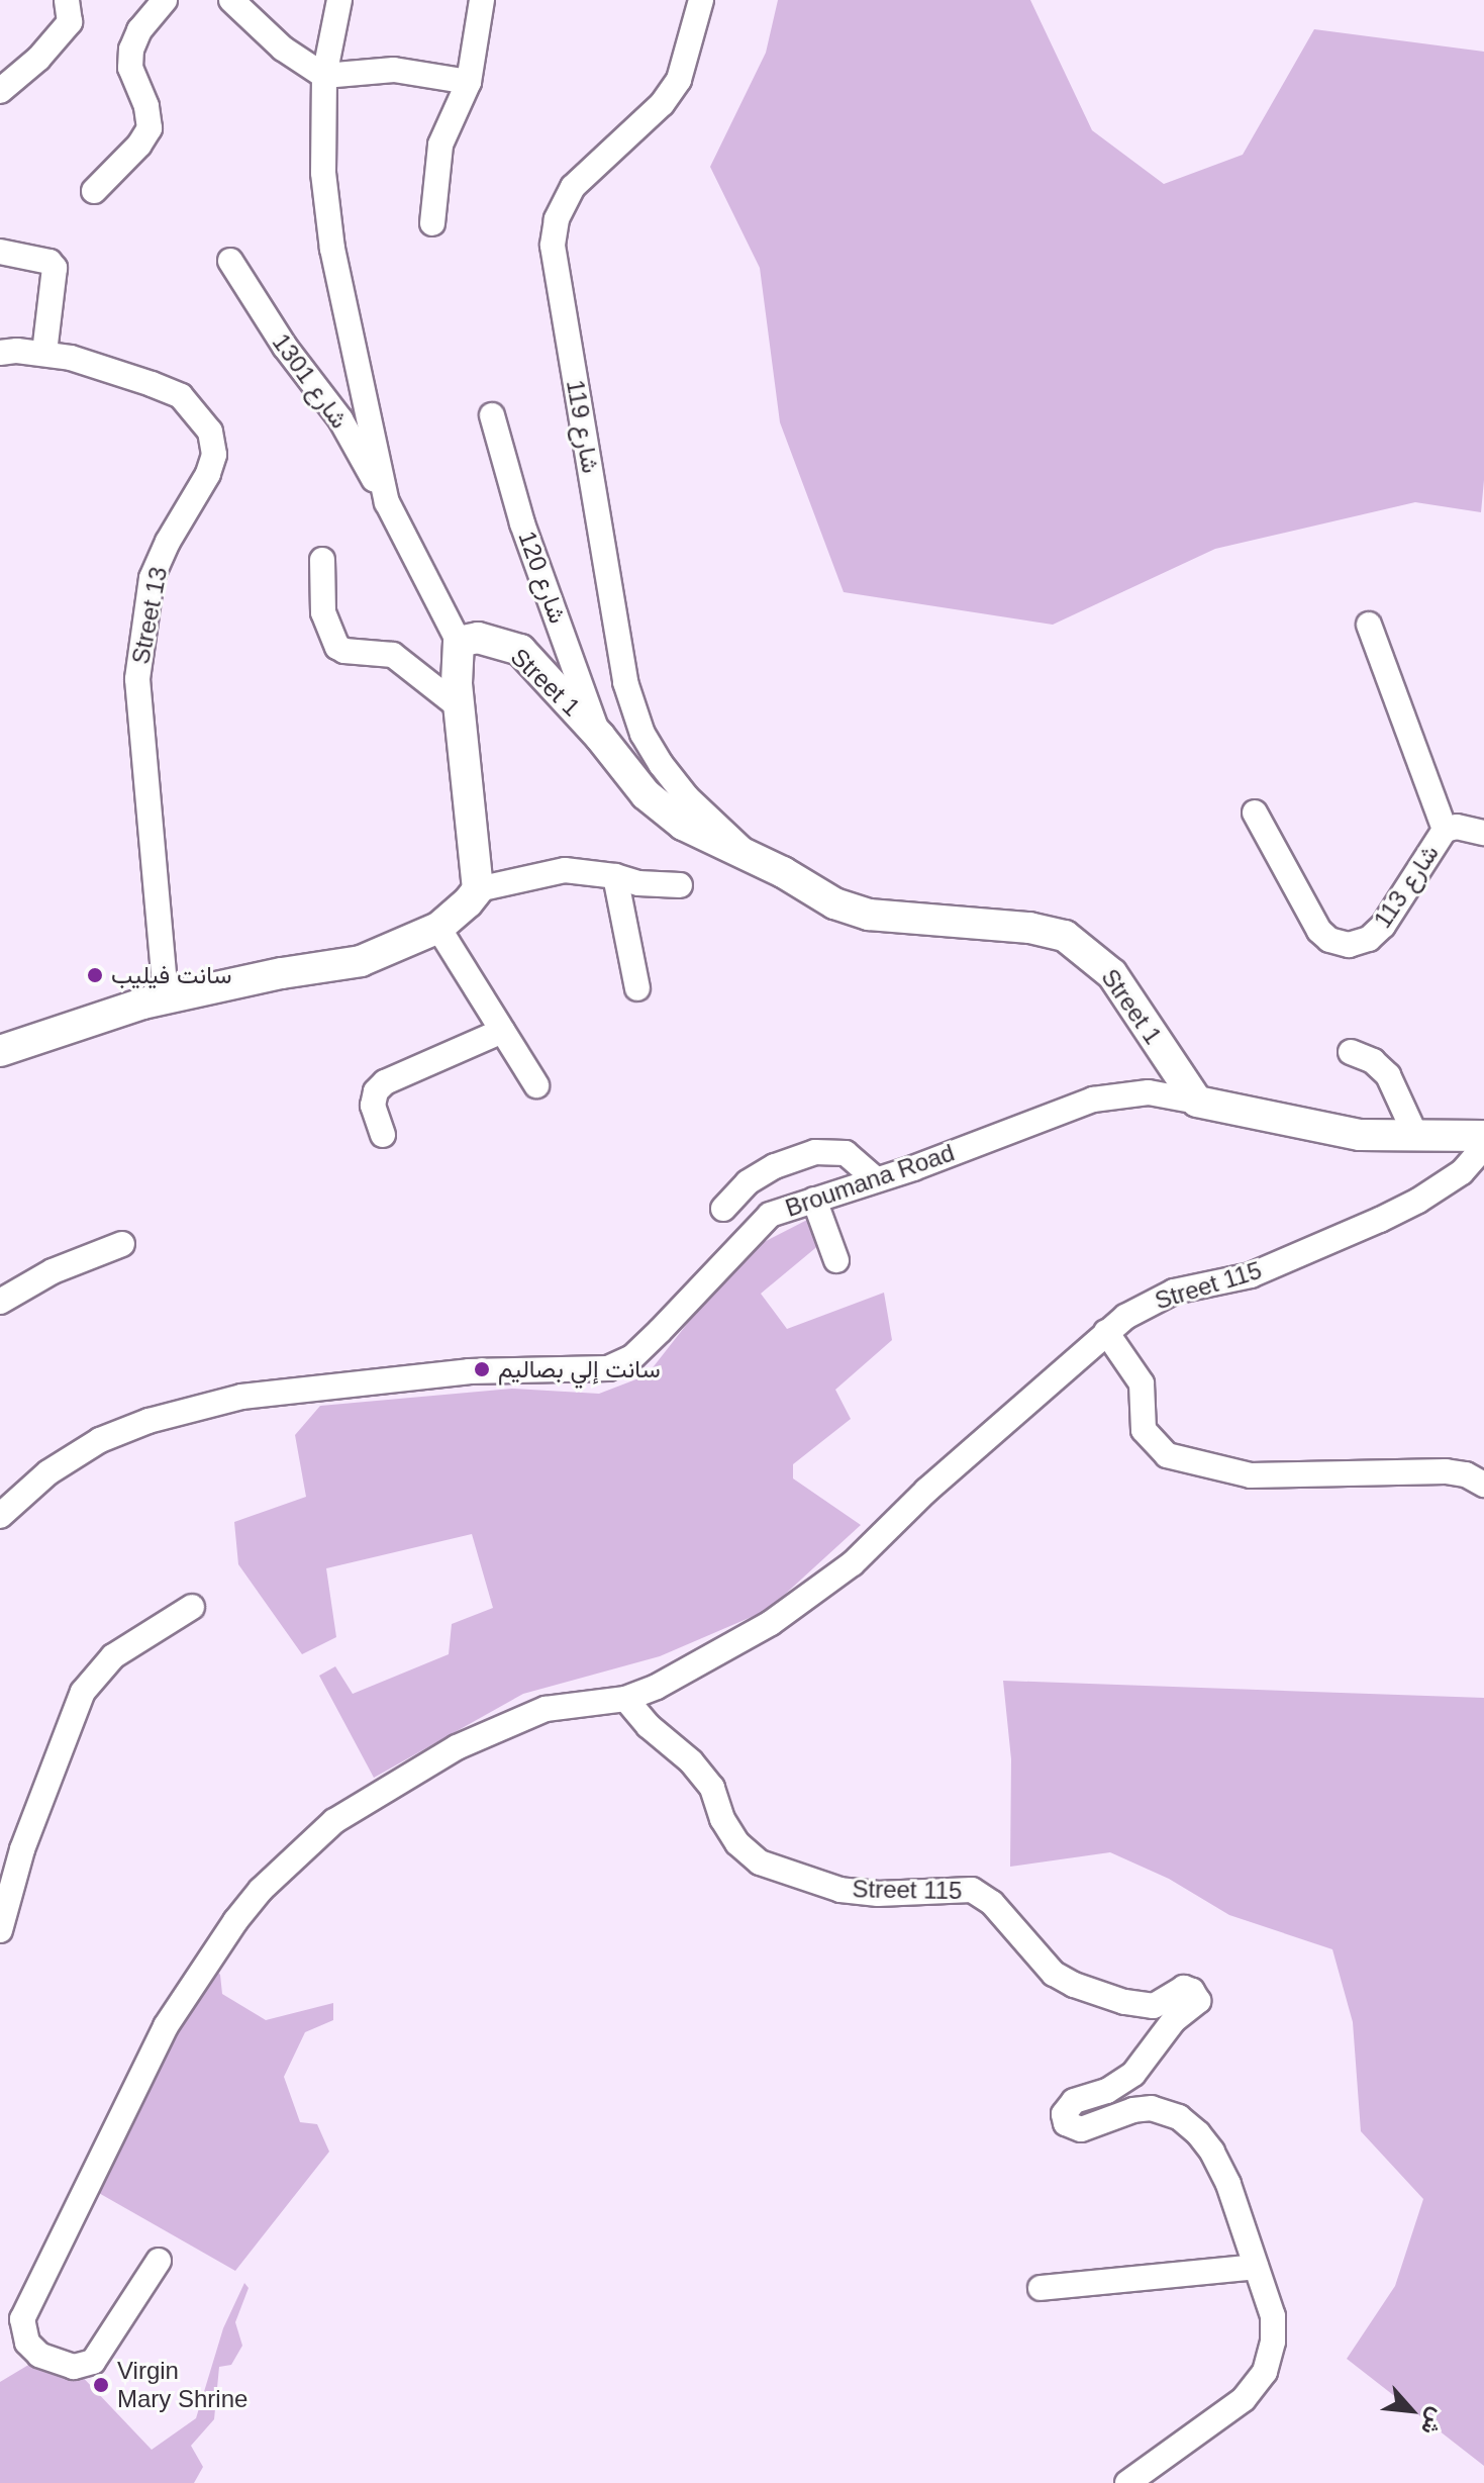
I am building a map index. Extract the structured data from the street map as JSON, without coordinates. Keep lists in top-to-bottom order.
{
  "streets": {
    "street": [
      "شارع 1301",
      "شارع 119",
      "شارع 120",
      "Street 13",
      "Street 1",
      "شارع 113",
      "Broumana Road",
      "Street 115"
    ]
  },
  "crossings": [
    ["شارع 119", "Street 1"],
    ["شارع 120", "Street 1"],
    ["Street 1", "Broumana Road"]
  ],
  "places": ["سانت فيليب", "سانت إلي بصاليم", "Virgin Mary Shrine"],
  "north": "bottom right"
}
